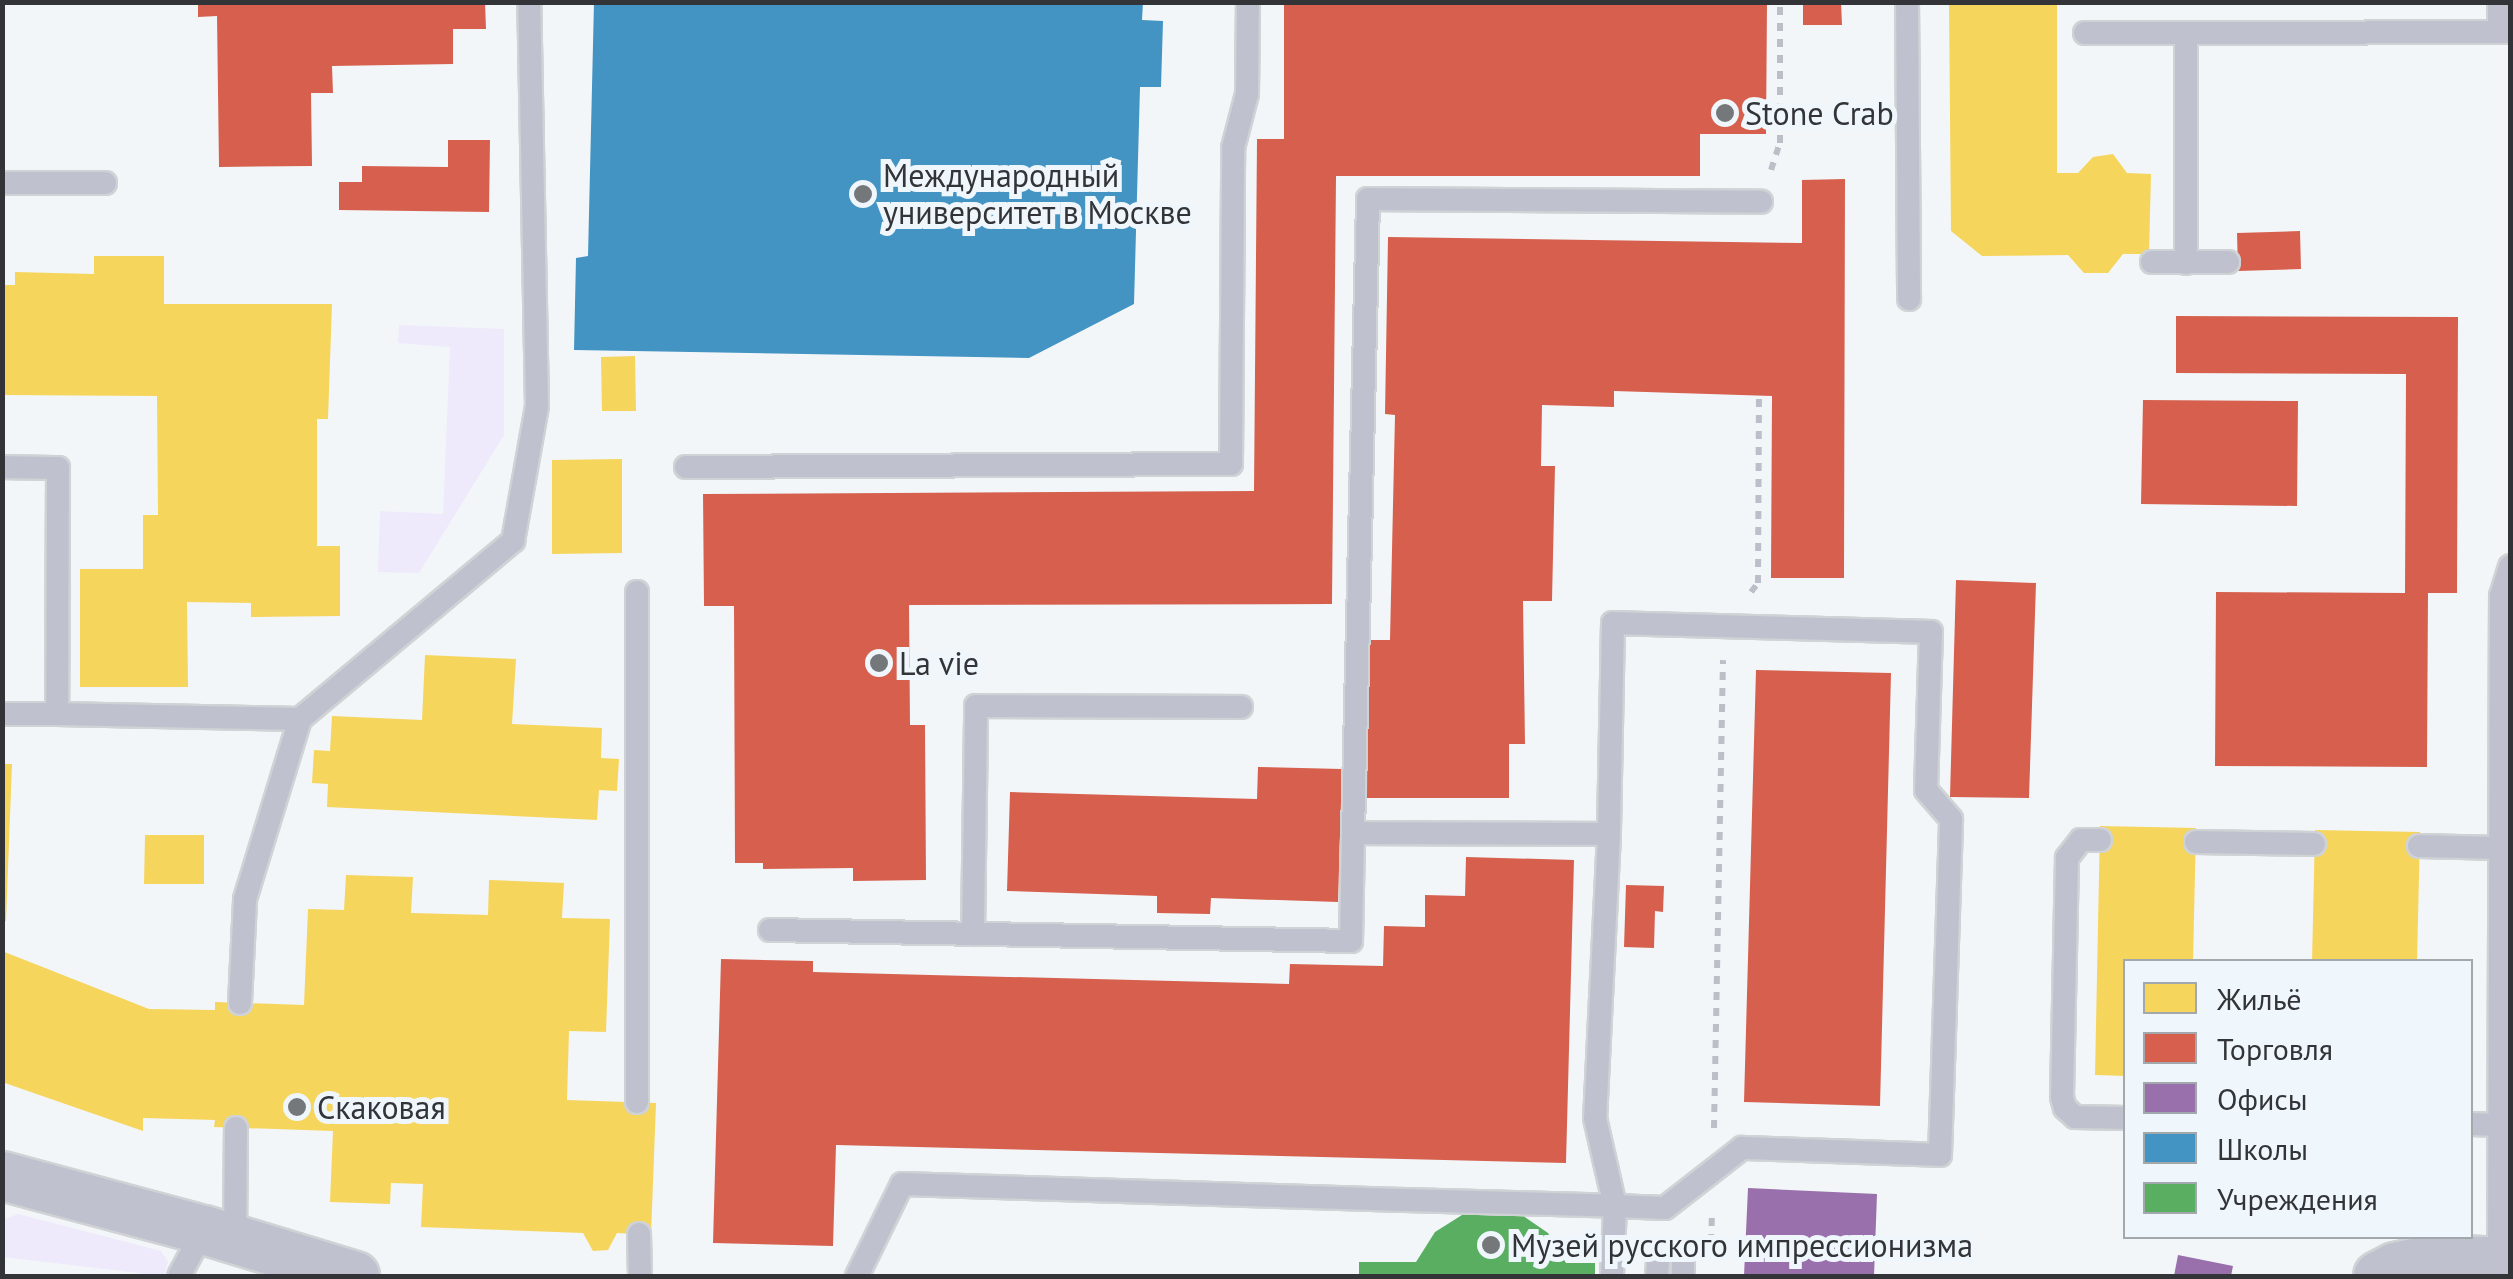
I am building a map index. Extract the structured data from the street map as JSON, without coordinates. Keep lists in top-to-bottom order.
{
  "places": [
    "Stone Crab",
    "Международный университет в Москве",
    "La vie",
    "Скаковая",
    "Музей русского импрессионизма"
  ],
  "legend": [
    "Жильё",
    "Торговля",
    "Офисы",
    "Школы",
    "Учреждения"
  ]
}
